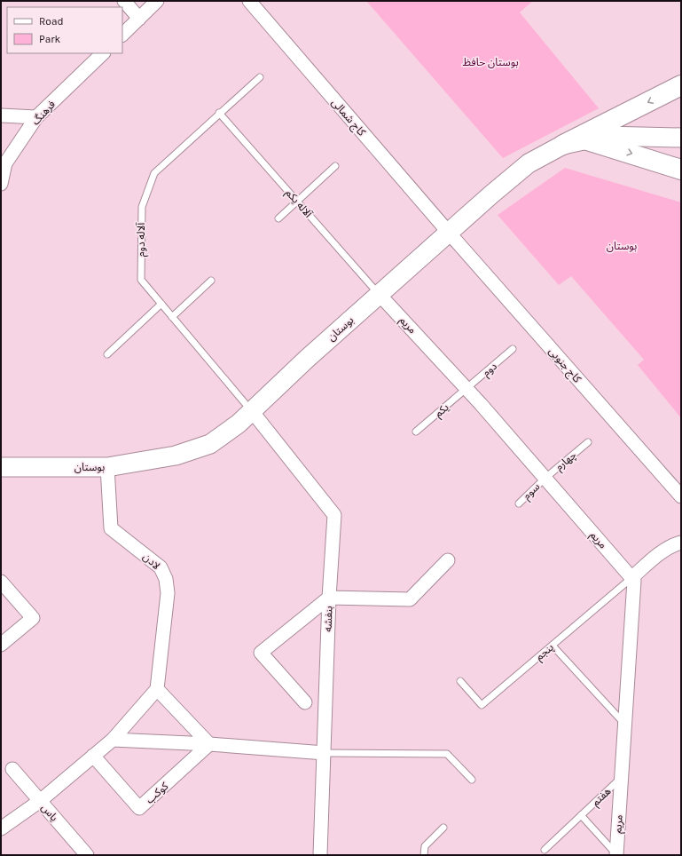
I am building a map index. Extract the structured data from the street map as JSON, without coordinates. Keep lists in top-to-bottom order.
{
  "streets": {
    "street": [
      "فرهنگ",
      "کاج شمالی",
      "مریم",
      "بوستان",
      "کاج جنوبی",
      "لادن",
      "بنفشه",
      "کوکب",
      "یاس"
    ],
    "lane": [
      "آلاله یکم",
      "آلاله دوم",
      "دوم",
      "یکم",
      "چهارم",
      "سوم",
      "پنجم",
      "هفتم"
    ]
  },
  "crossings": [
    ["کاج شمالی", "بوستان"],
    ["کاج شمالی", "کاج جنوبی"],
    ["آلاله یکم", "آلاله دوم"],
    ["آلاله یکم", "مریم"],
    ["آلاله یکم", "بوستان"],
    ["آلاله دوم", "بوستان"],
    ["آلاله دوم", "بنفشه"],
    ["مریم", "بوستان"],
    ["مریم", "دوم"],
    ["مریم", "یکم"],
    ["مریم", "چهارم"],
    ["مریم", "سوم"],
    ["مریم", "پنجم"],
    ["مریم", "هفتم"],
    ["بوستان", "کاج جنوبی"],
    ["بوستان", "لادن"],
    ["بوستان", "بنفشه"],
    ["دوم", "یکم"],
    ["چهارم", "سوم"]
  ],
  "parks": ["بوستان حافظ", "بوستان"],
  "legend": ["Road", "Park"]
}
